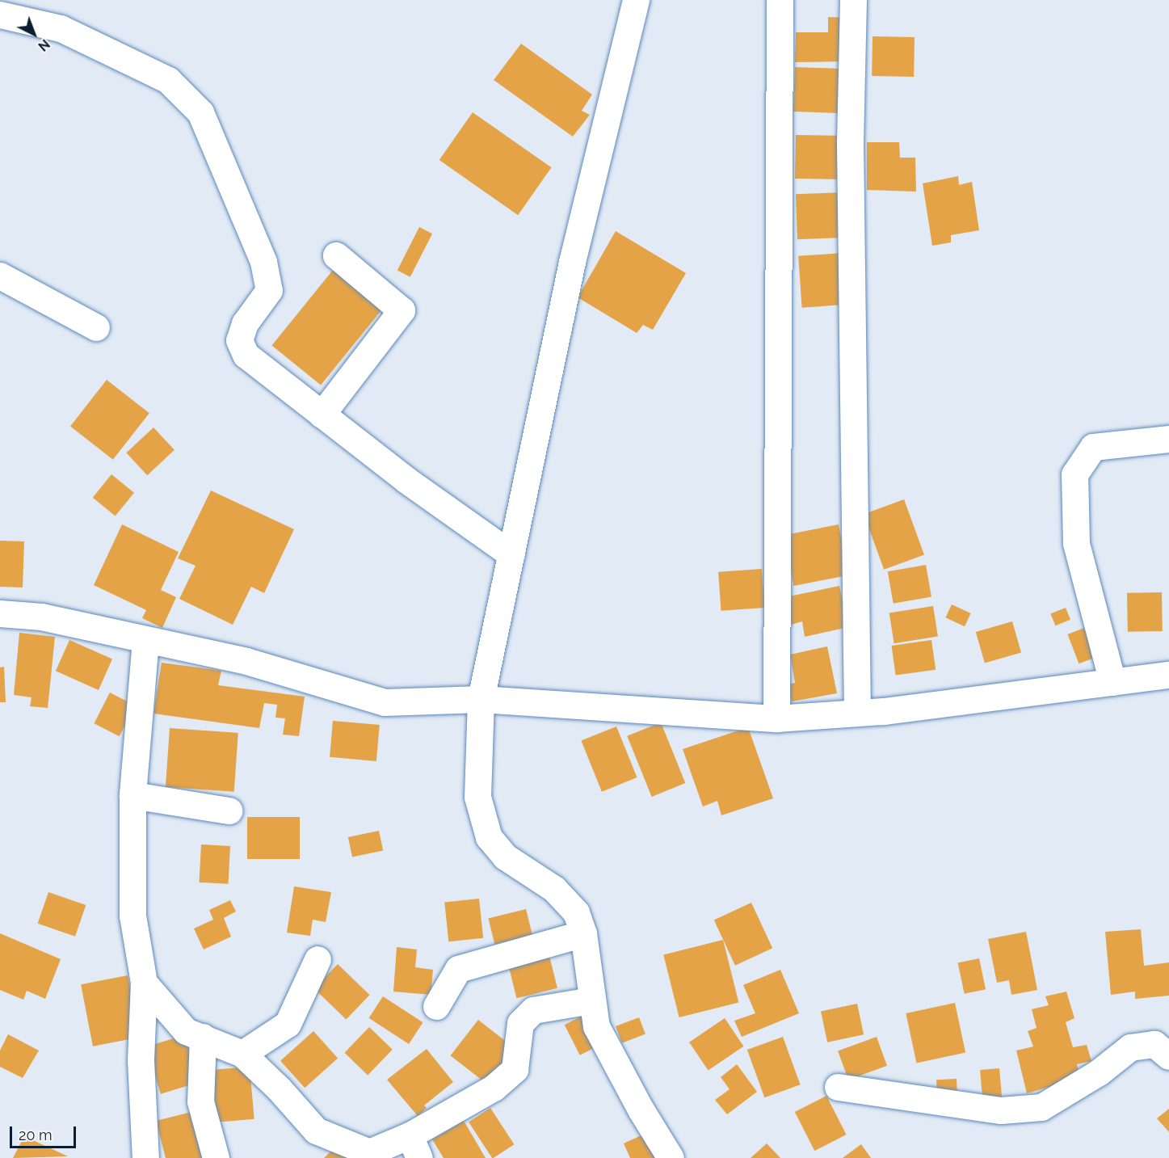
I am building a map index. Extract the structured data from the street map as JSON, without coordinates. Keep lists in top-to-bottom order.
{
  "scale_bar": "20 m",
  "north": "bottom right"
}
